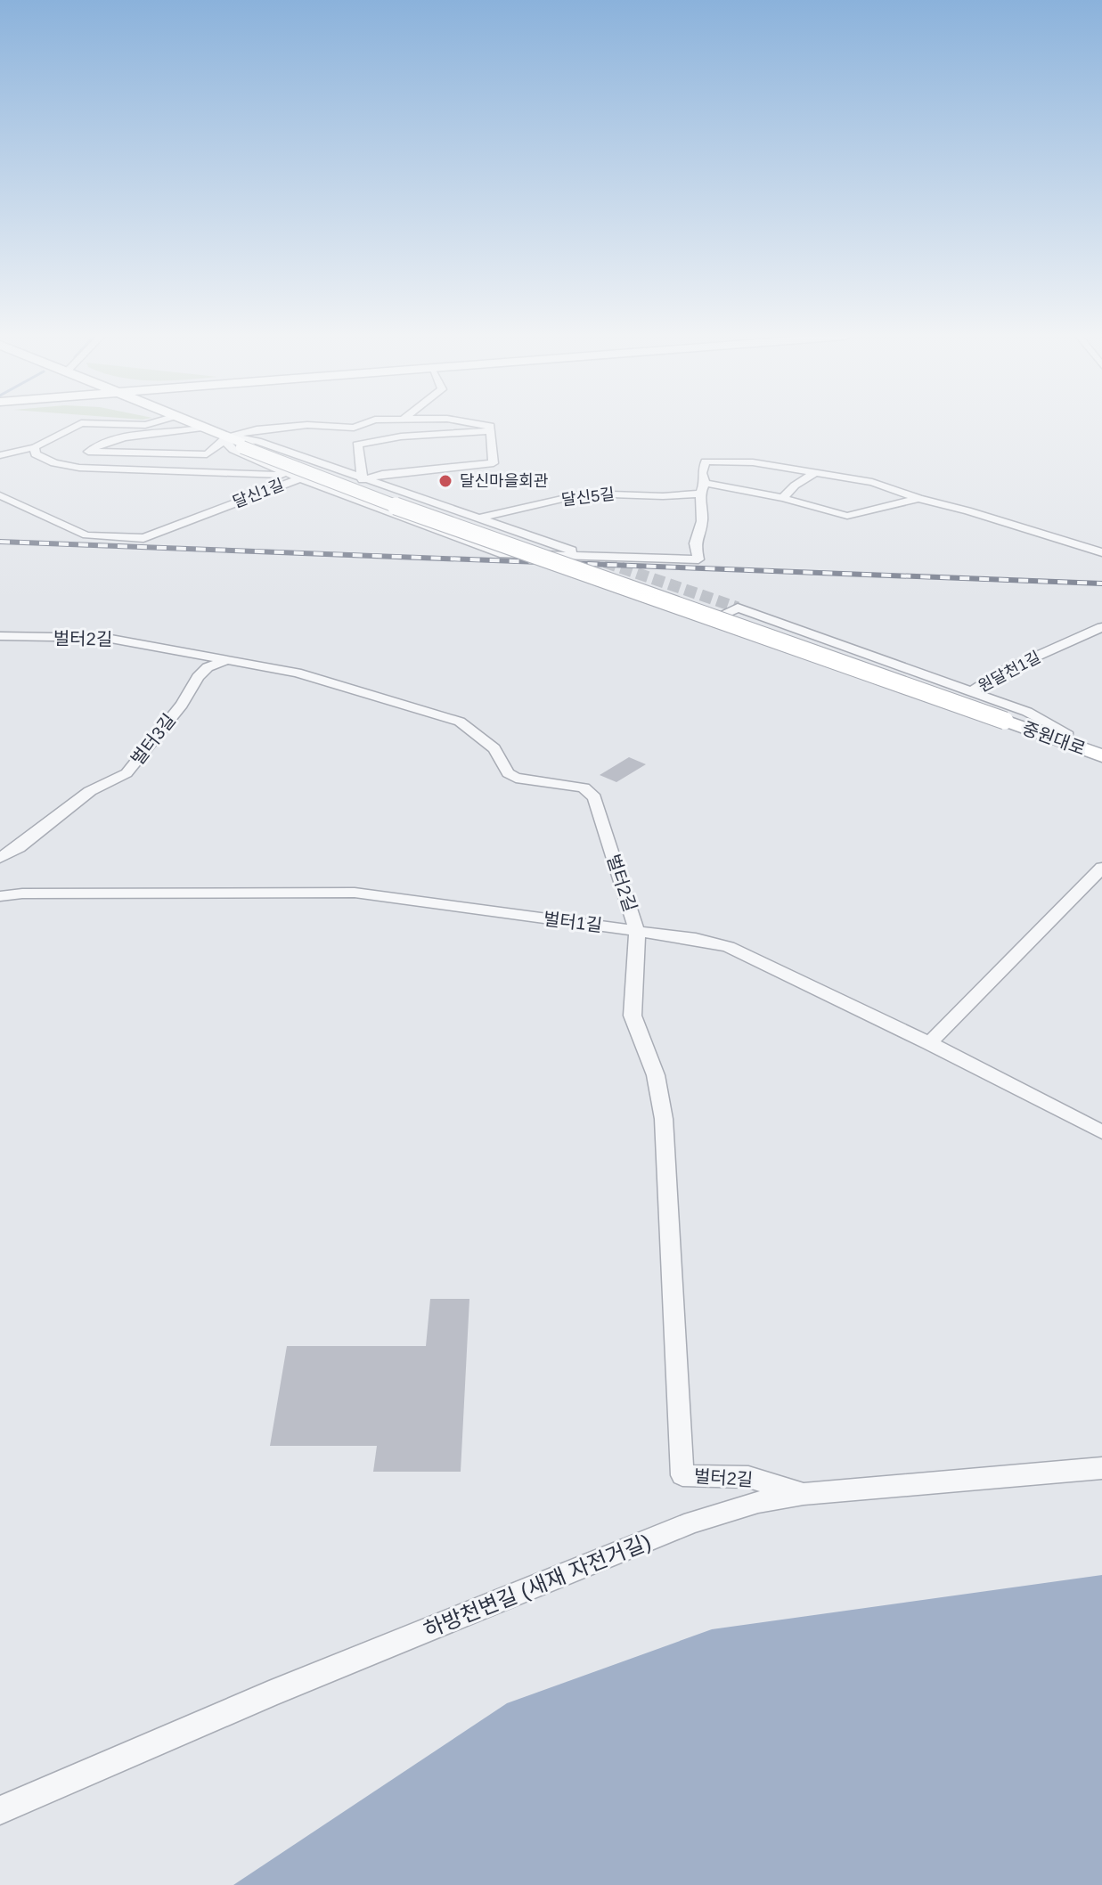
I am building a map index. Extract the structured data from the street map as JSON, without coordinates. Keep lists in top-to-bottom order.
{
  "streets": {
    "street": [
      "달신1길",
      "달신5길",
      "벌터2길",
      "원달천1길",
      "중원대로",
      "벌터3길",
      "벌터1길",
      "하방천변길 (새재 자전거길)"
    ]
  },
  "crossings": [
    ["벌터2길", "벌터3길"],
    ["벌터2길", "벌터1길"],
    ["벌터2길", "하방천변길 (새재 자전거길)"],
    ["원달천1길", "중원대로"]
  ],
  "places": ["달신마을회관"]
}
